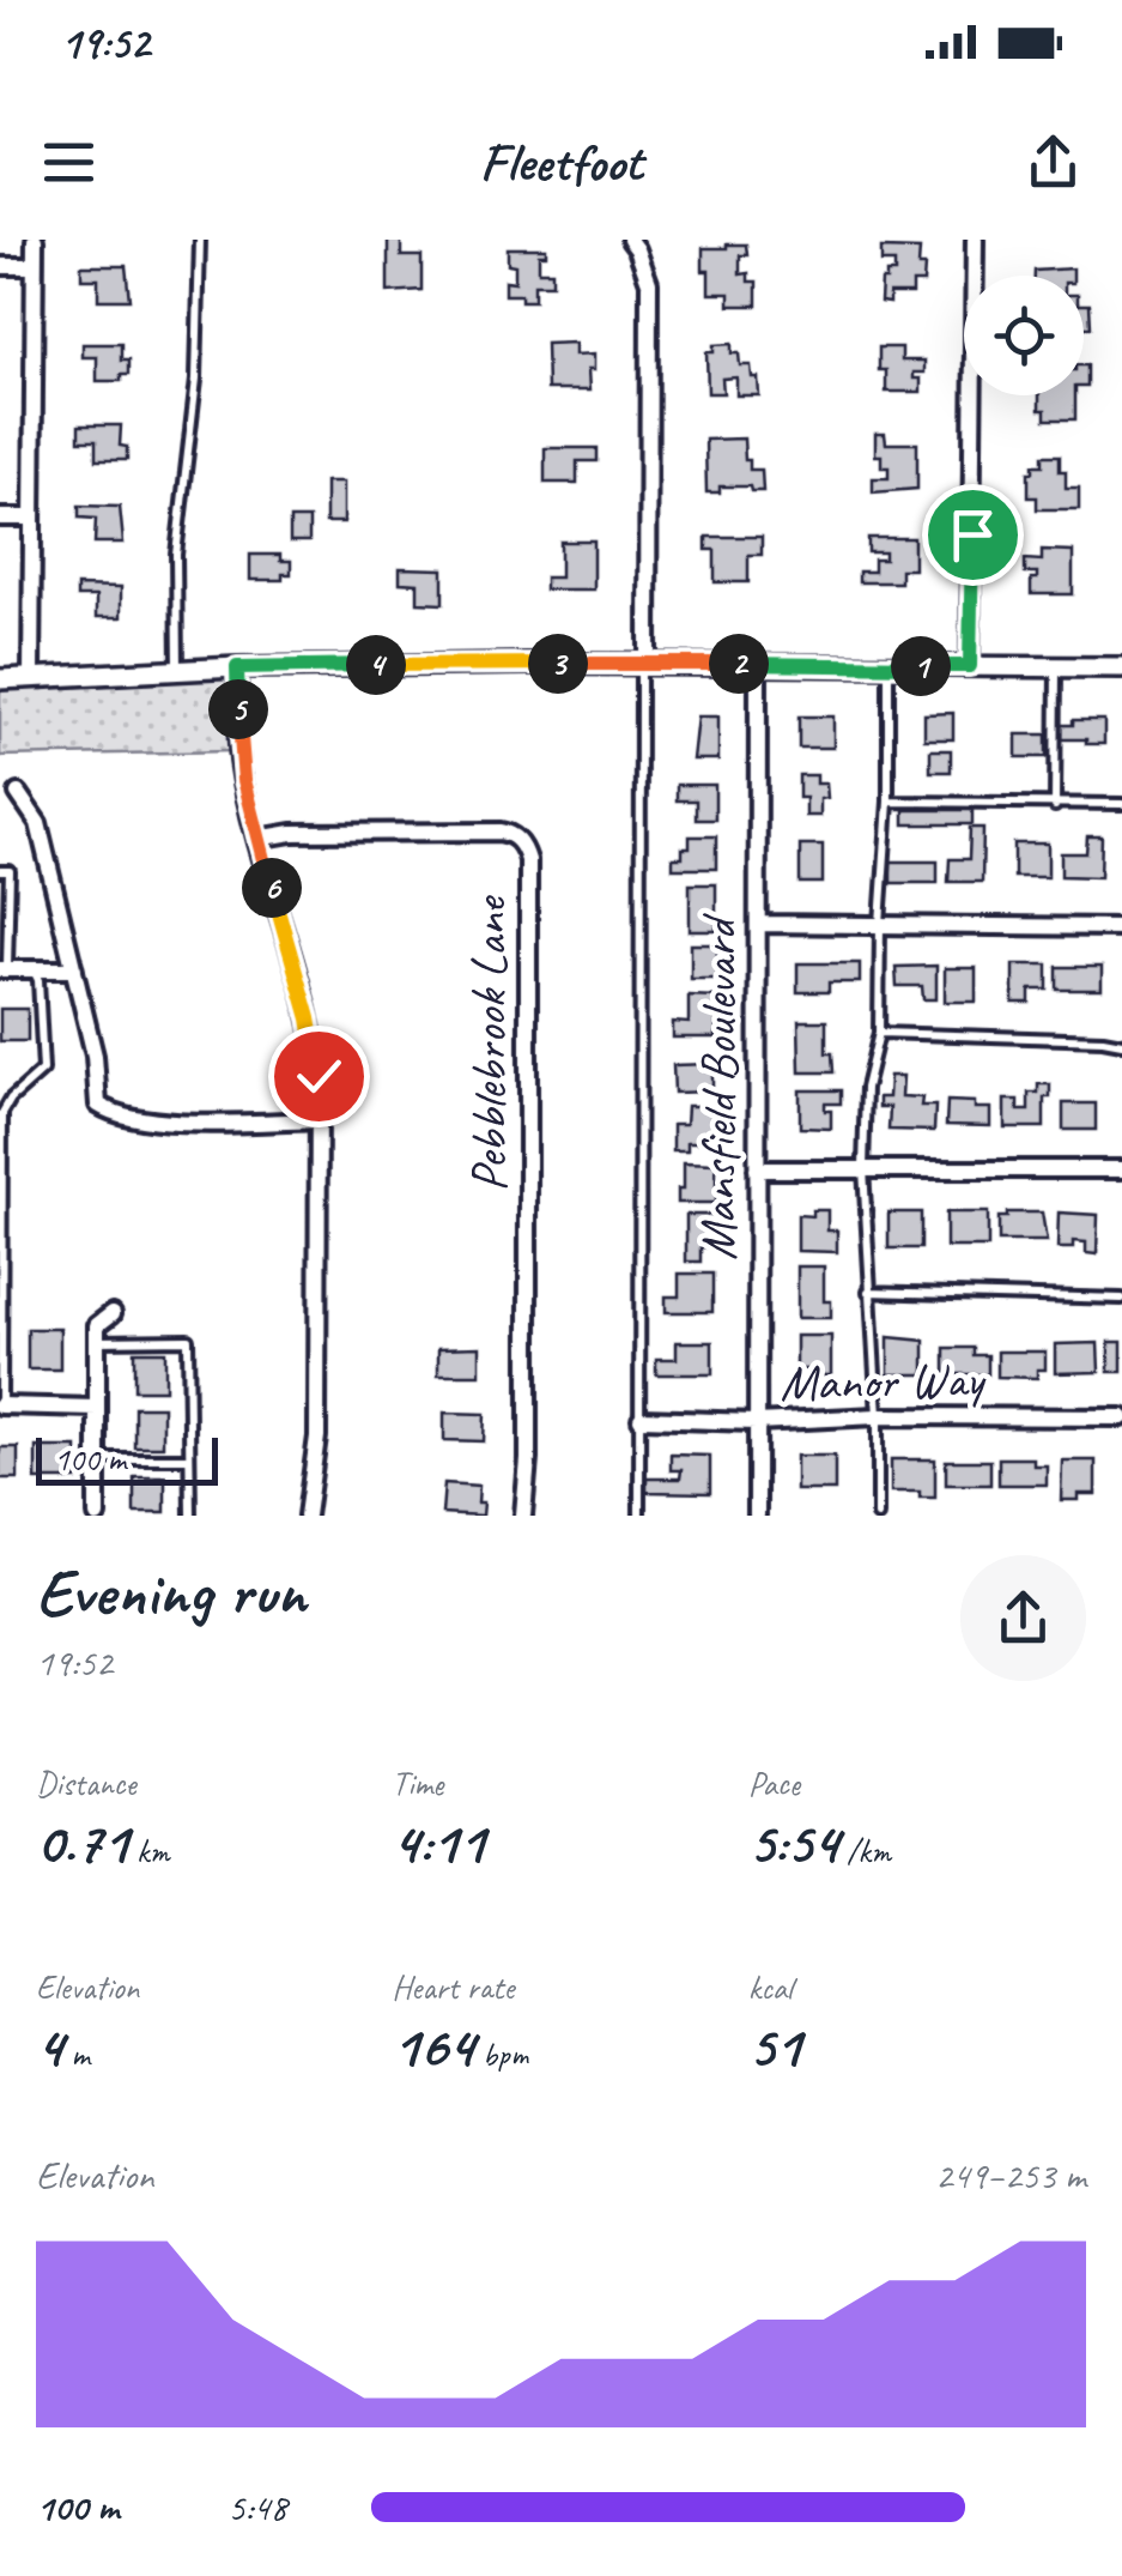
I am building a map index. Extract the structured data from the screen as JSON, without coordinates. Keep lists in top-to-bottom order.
{
  "streets": {
    "street": ["Pebblebrook Lane", "Mansfield Boulevard", "Manor Way"]
  },
  "crossings": [
    ["Mansfield Boulevard", "Manor Way"]
  ],
  "scale_bar": "100 m",
  "page": {
    "status": "19:52",
    "header": "Fleetfoot",
    "pins": [
      "2",
      "3",
      "4",
      "1",
      "5",
      "6"
    ],
    "scale": "100 m",
    "heading": ["Evening run", "19:52"],
    "stats": [
      ["Distance", "0.71 km"],
      ["Time", "4:11"],
      ["Pace", "5:54 /km"],
      ["Elevation", "4 m"],
      ["Heart rate", "164 bpm"],
      ["kcal", "51"]
    ],
    "chart": ["Elevation", "249–253 m"],
    "list": [
      {
        "name": "100 m",
        "note": "5:48"
      }
    ]
  }
}
